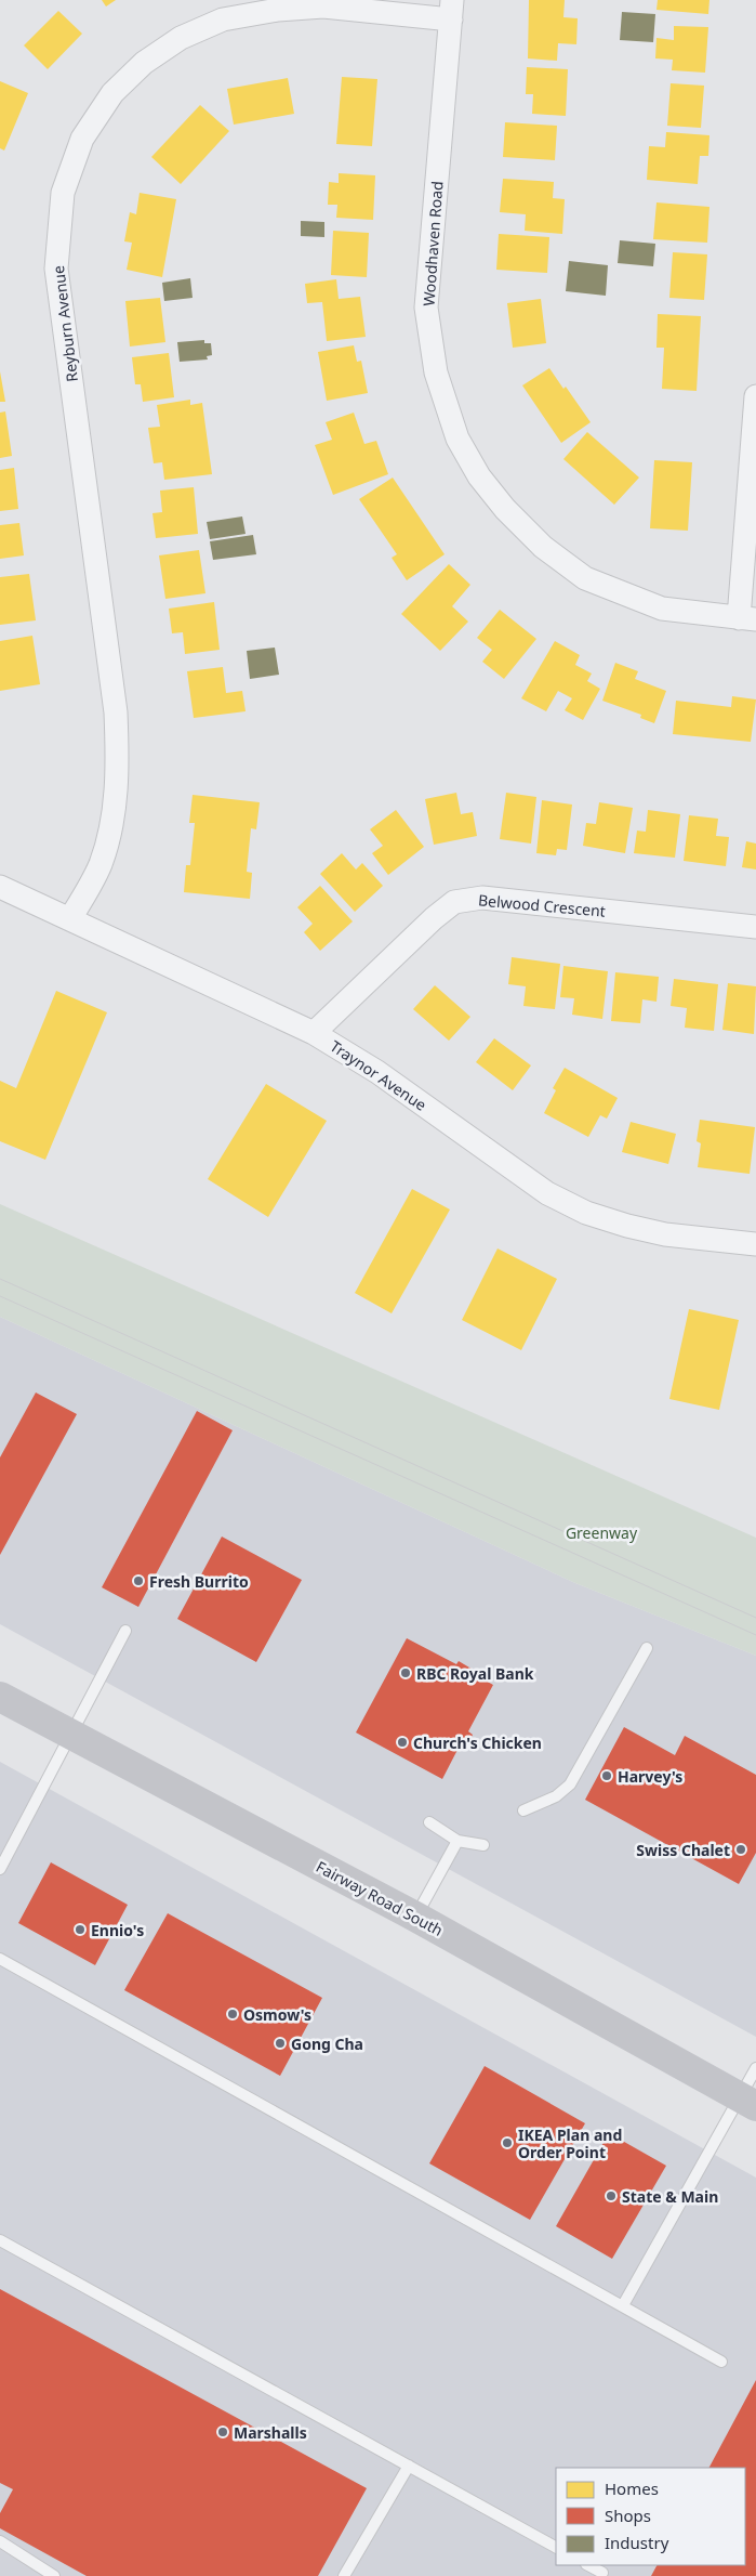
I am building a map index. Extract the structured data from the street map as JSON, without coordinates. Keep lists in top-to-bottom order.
{
  "streets": {
    "main road": ["Fairway Road South"],
    "street": [
      "Woodhaven Road",
      "Reyburn Avenue",
      "Belwood Crescent",
      "Traynor Avenue"
    ]
  },
  "crossings": [
    ["Woodhaven Road", "Reyburn Avenue"],
    ["Reyburn Avenue", "Traynor Avenue"],
    ["Belwood Crescent", "Traynor Avenue"]
  ],
  "parks": ["Greenway"],
  "places": [
    "Fresh Burrito",
    "RBC Royal Bank",
    "Church's Chicken",
    "Harvey's",
    "Swiss Chalet",
    "Ennio's",
    "Osmow's",
    "Gong Cha",
    "IKEA Plan and Order Point",
    "State & Main",
    "Marshalls"
  ],
  "legend": ["Homes", "Shops", "Industry"]
}
